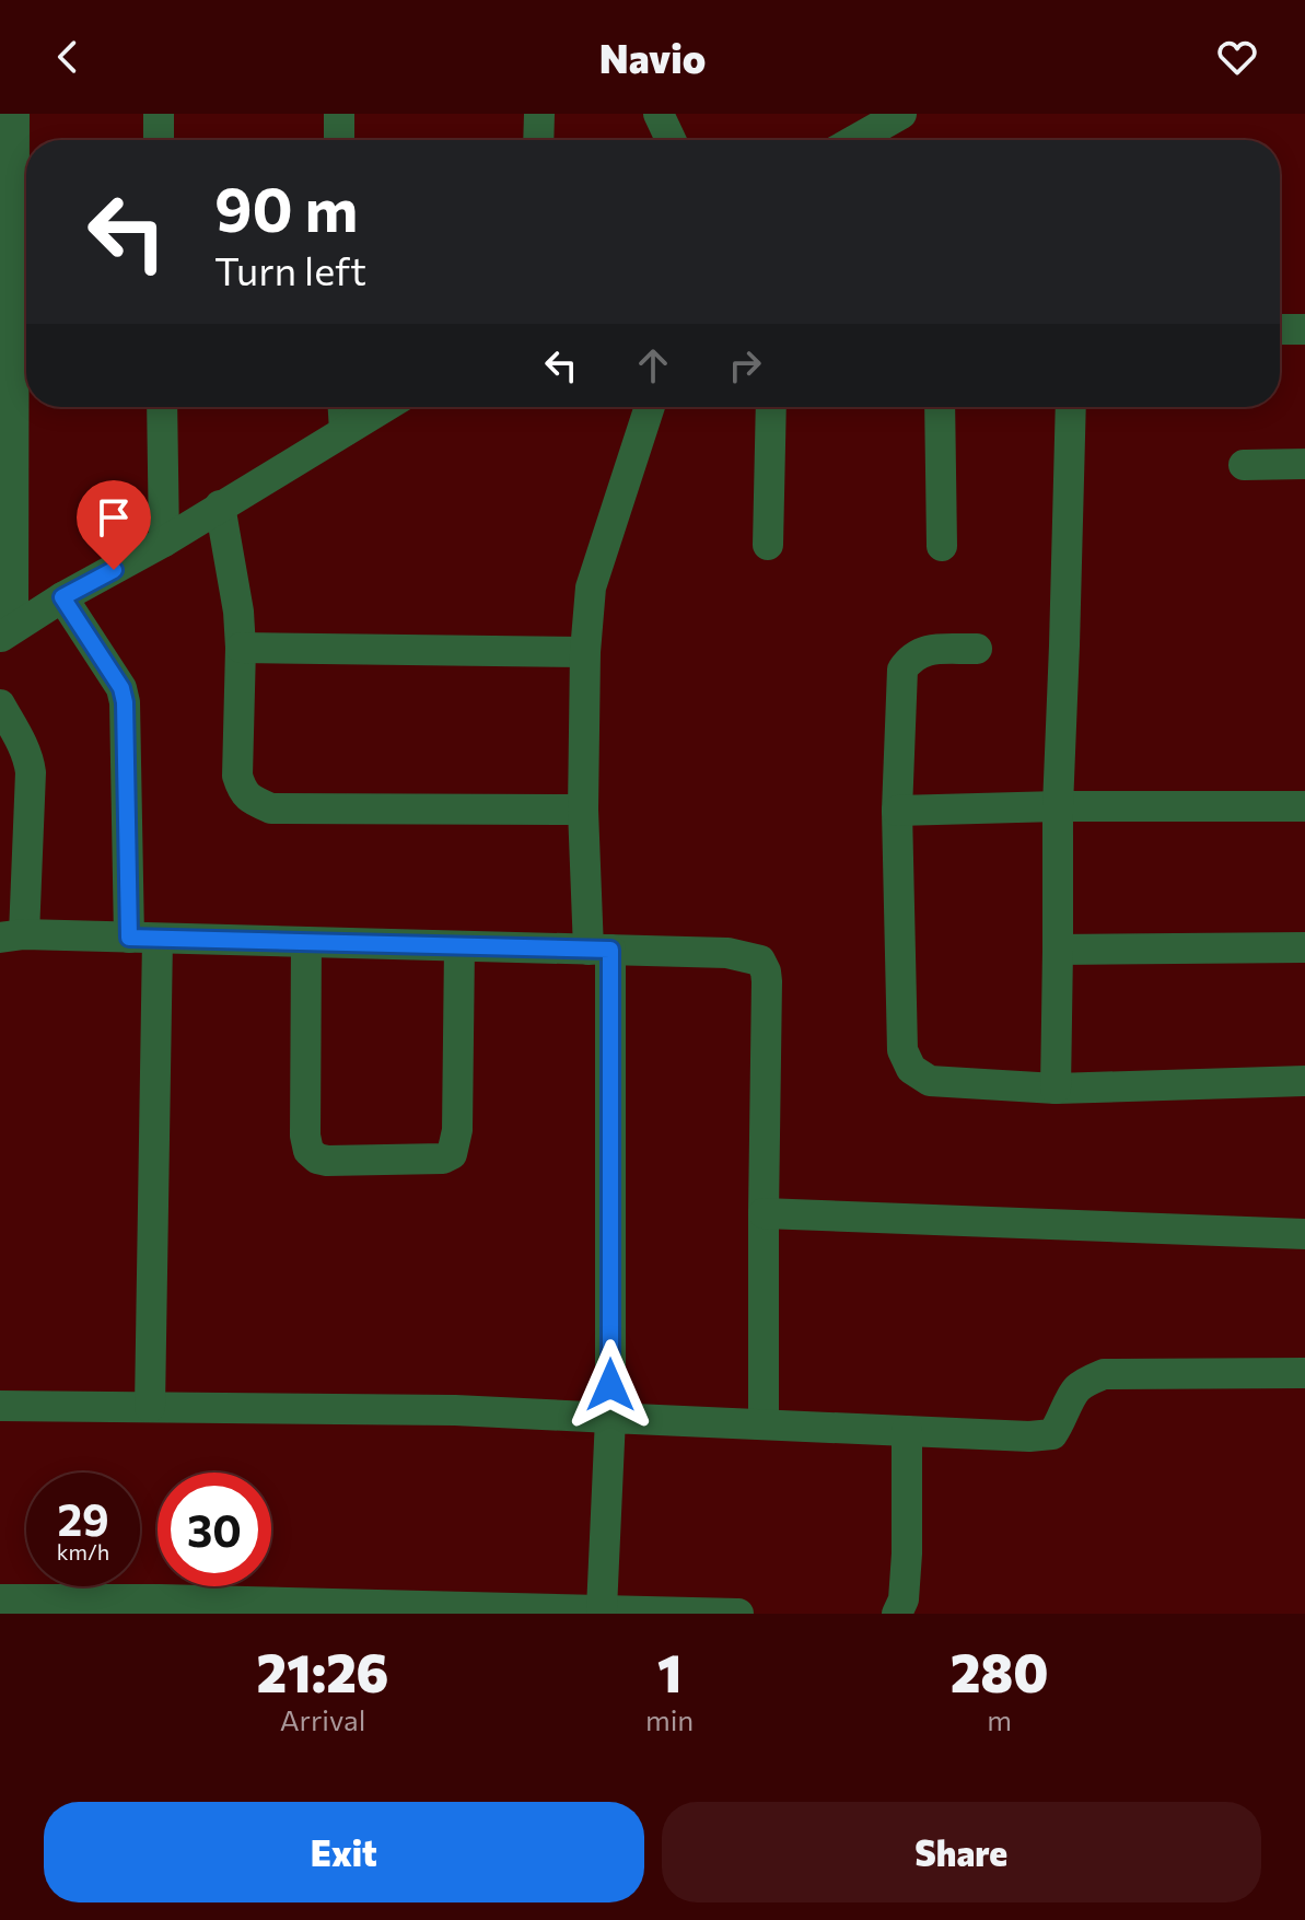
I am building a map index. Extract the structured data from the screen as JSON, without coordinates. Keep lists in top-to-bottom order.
{
  "page": {
    "header": "Navio",
    "turn": ["90 m", "Turn left"],
    "speed": "29 km/h",
    "limit": "30",
    "eta": [
      "21:26",
      "Arrival",
      "1",
      "min",
      "280",
      "m"
    ],
    "buttons": ["Exit", "Share"]
  }
}
